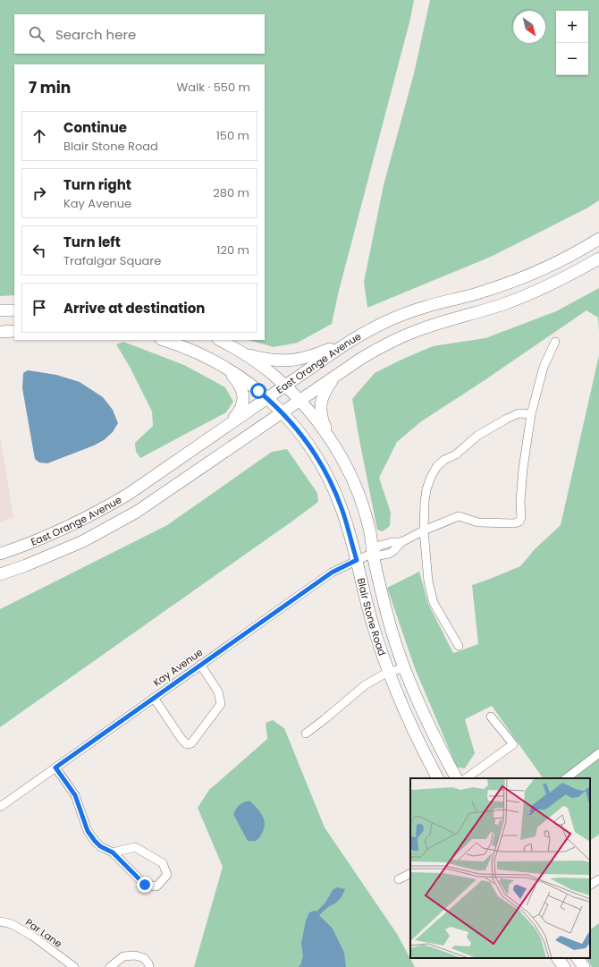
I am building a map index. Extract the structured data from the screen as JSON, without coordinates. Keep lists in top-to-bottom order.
{
  "streets": {
    "street": [
      "East Orange Avenue",
      "Blair Stone Road",
      "Kay Avenue",
      "Par Lane"
    ]
  },
  "crossings": [
    ["East Orange Avenue", "Blair Stone Road"],
    ["Blair Stone Road", "Kay Avenue"]
  ],
  "north": "bottom right",
  "page": {
    "map_buttons": ["+", "−"],
    "search": "Search here",
    "heading": ["7 min", "Walk · 550 m"],
    "list": [
      ["Continue", "Blair Stone Road", "150 m"],
      ["Turn right", "Kay Avenue", "280 m"],
      ["Turn left", "Trafalgar Square", "120 m"],
      "Arrive at destination"
    ]
  }
}
